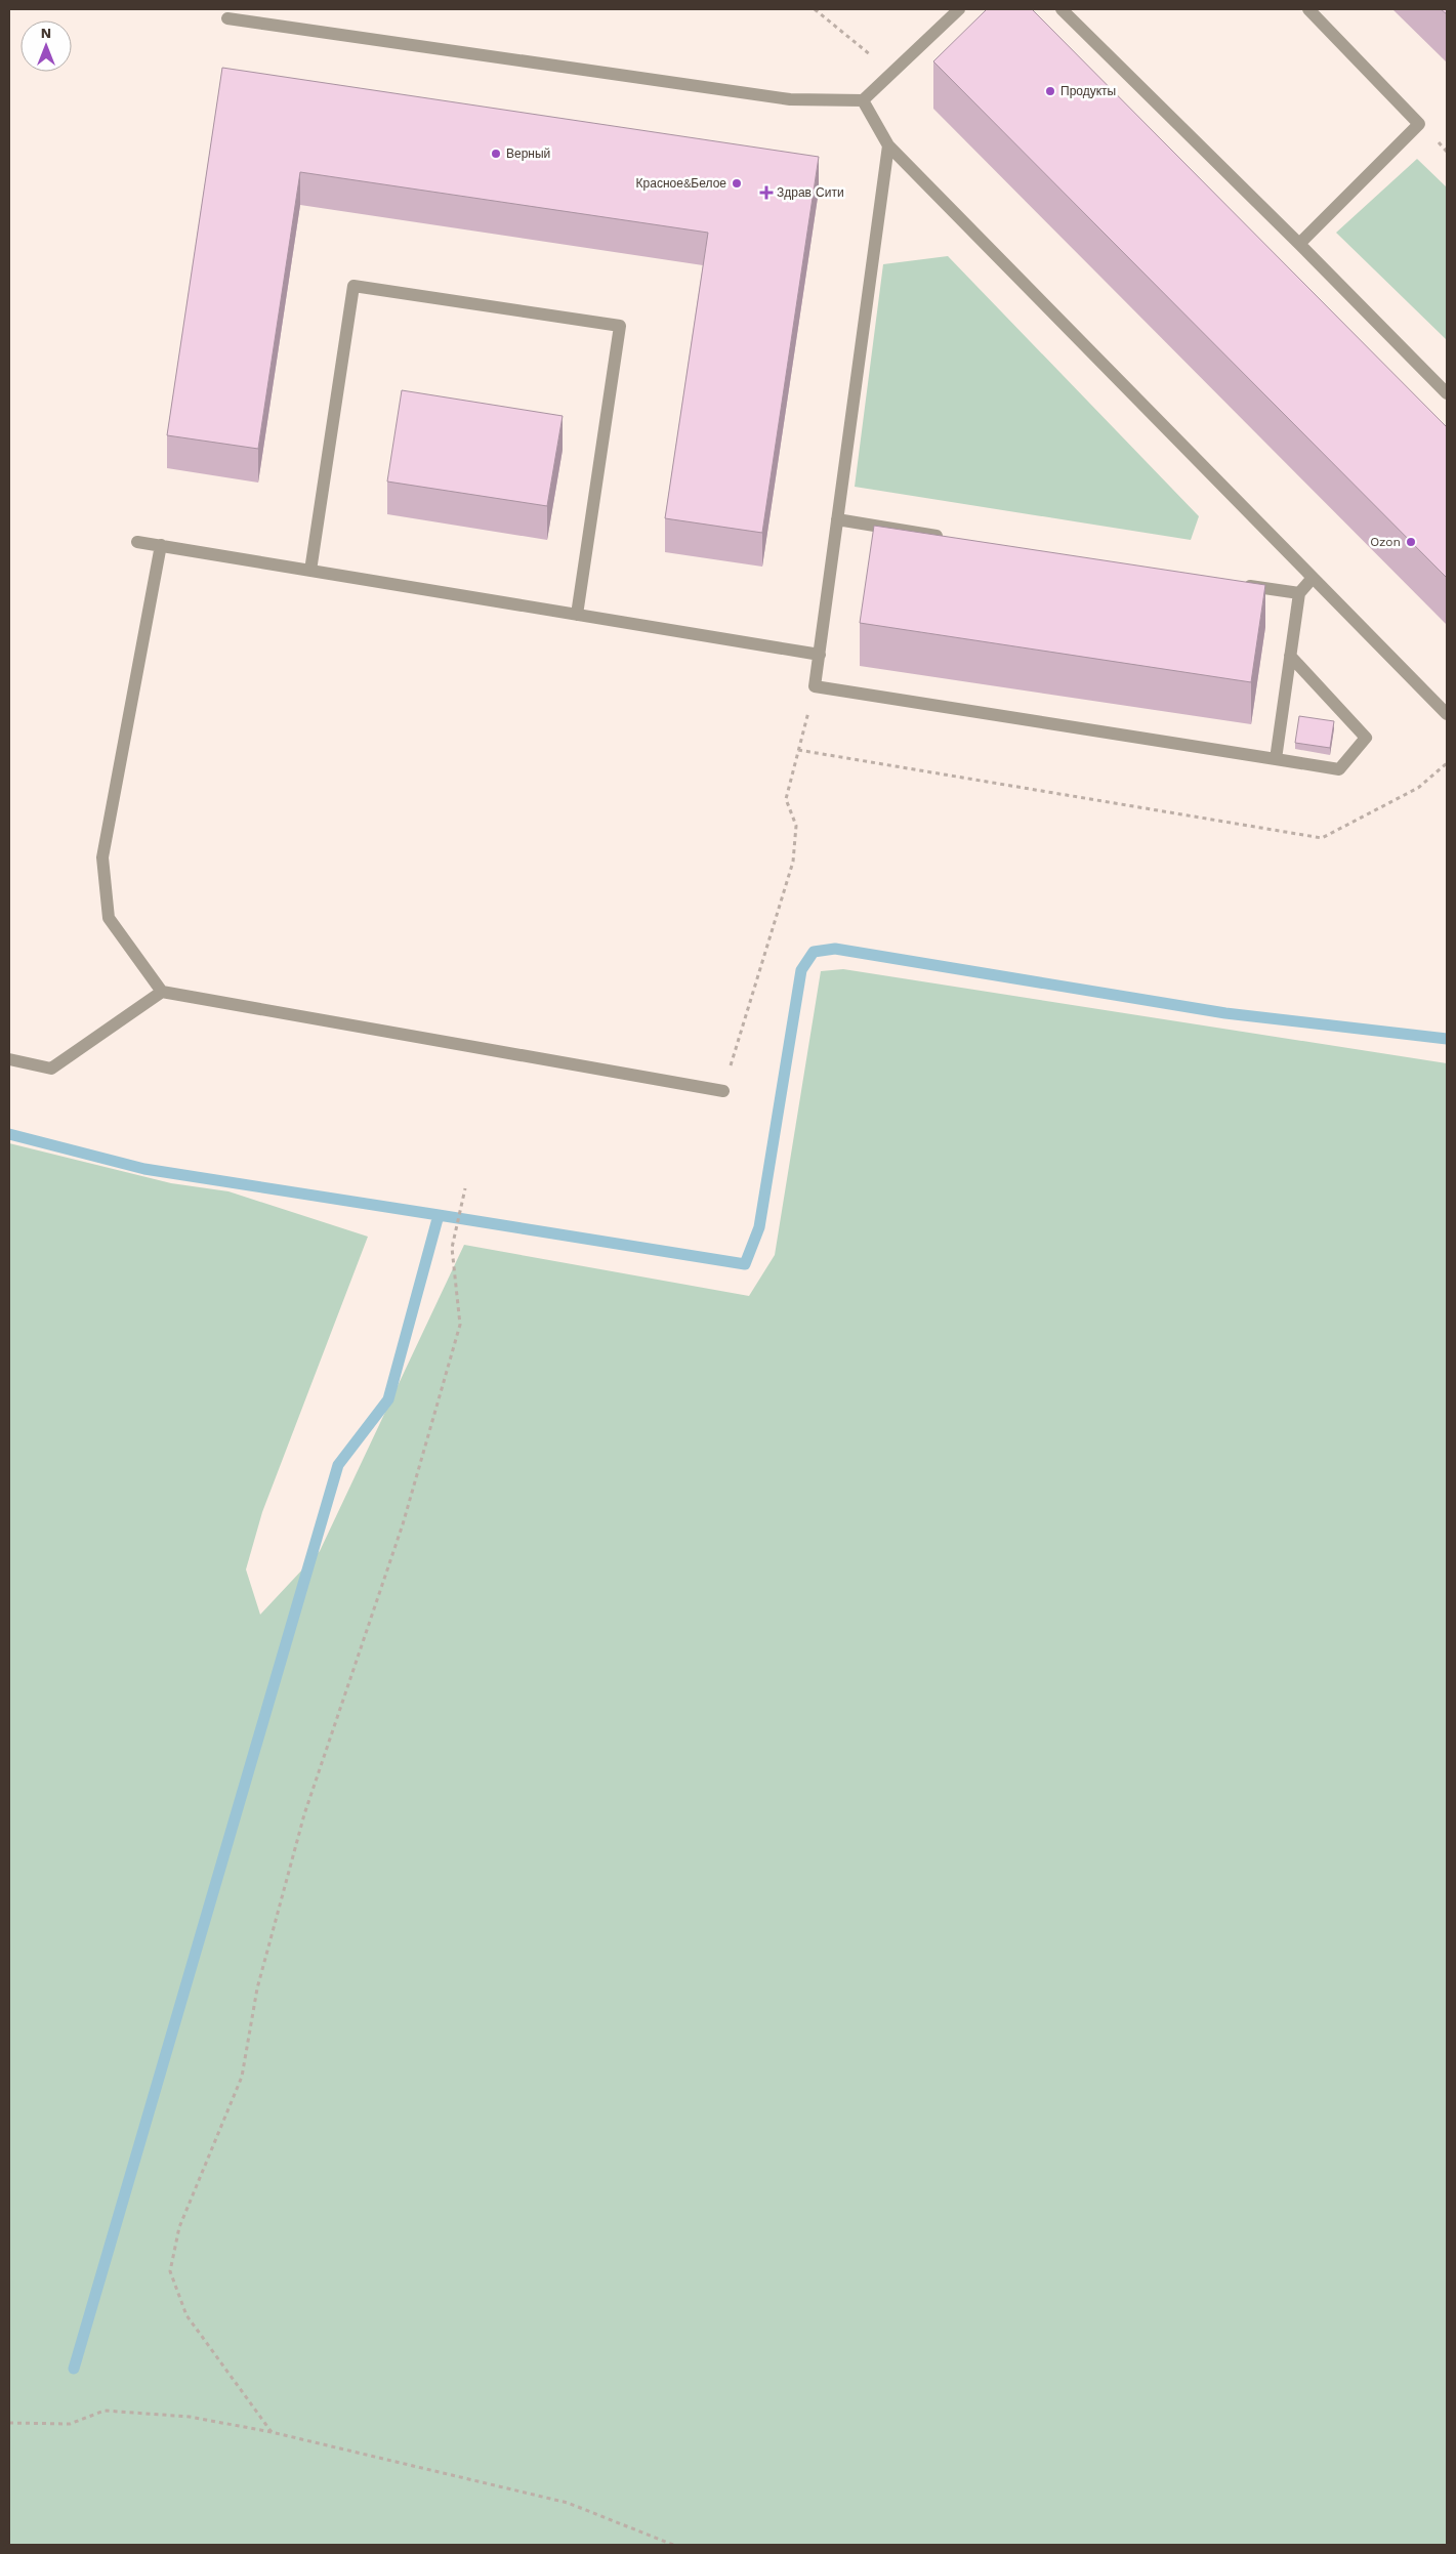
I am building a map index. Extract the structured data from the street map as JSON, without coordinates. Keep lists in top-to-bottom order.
{
  "places": {
    "other": [
      "Продукты",
      "Верный",
      "Красное&Белое",
      "Ozon"
    ],
    "health": ["Здрав Сити"]
  },
  "north": "top"
}
